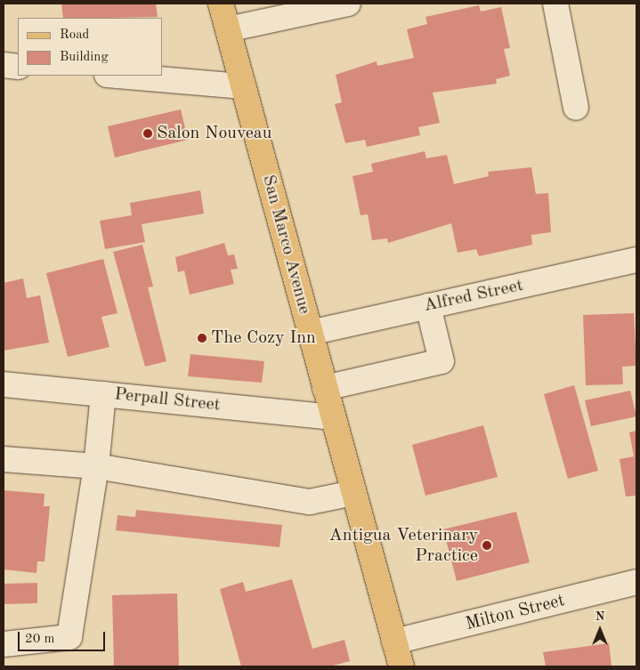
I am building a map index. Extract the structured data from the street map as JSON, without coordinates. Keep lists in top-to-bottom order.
{
  "streets": {
    "main road": ["San Marco Avenue"],
    "street": ["Alfred Street", "Perpall Street", "Milton Street"]
  },
  "crossings": [
    ["San Marco Avenue", "Alfred Street"],
    ["San Marco Avenue", "Perpall Street"],
    ["San Marco Avenue", "Milton Street"]
  ],
  "places": ["Salon Nouveau", "The Cozy Inn", "Antigua Veterinary Practice"],
  "legend": ["Road", "Building"],
  "scale_bar": "20 m",
  "north": "top"
}
